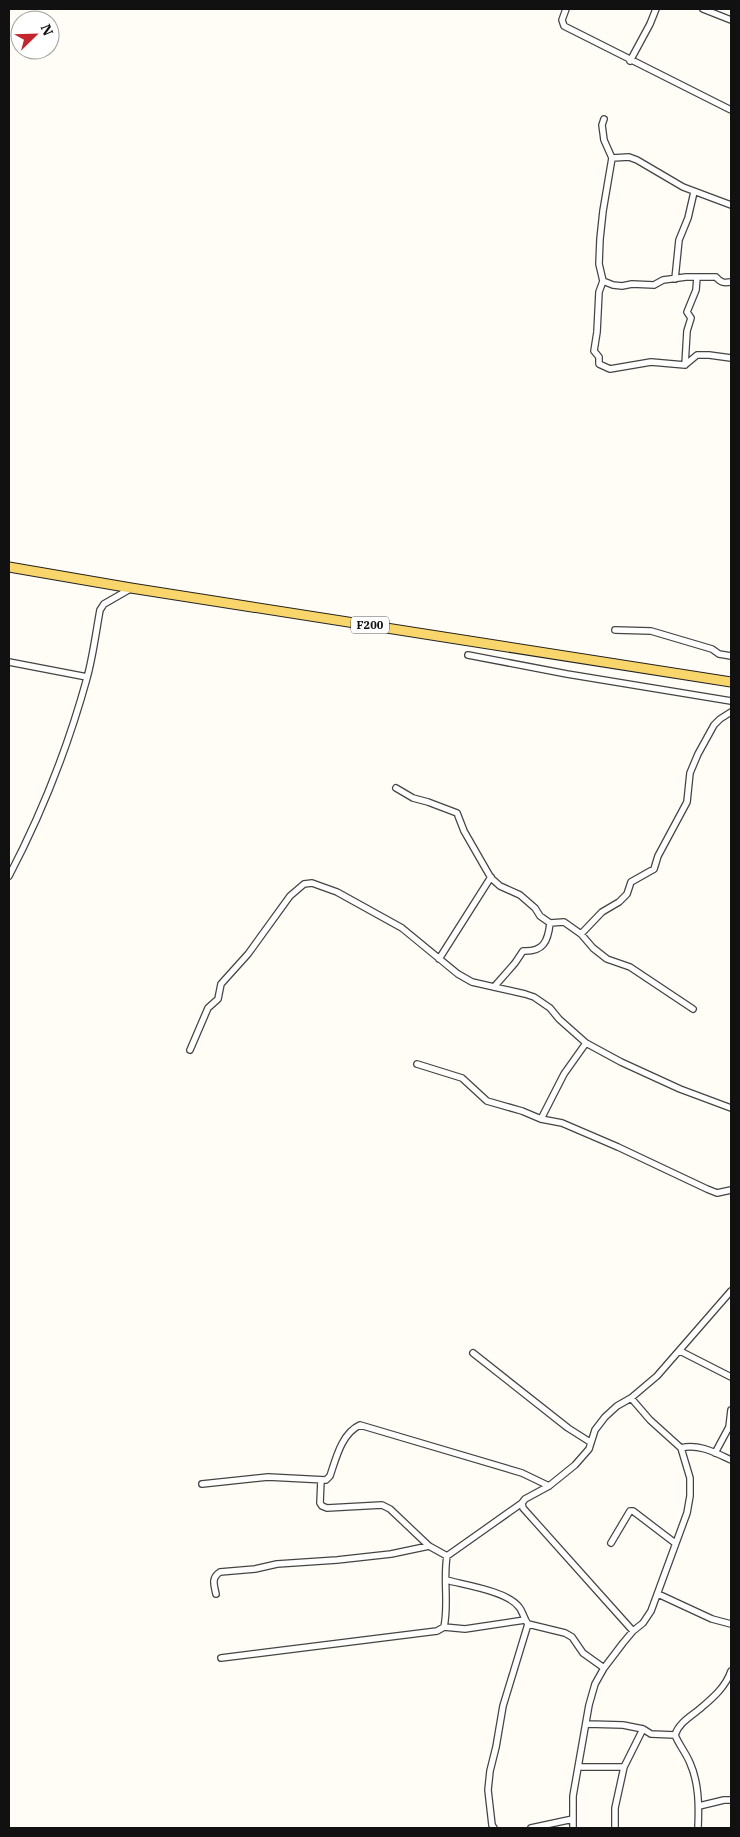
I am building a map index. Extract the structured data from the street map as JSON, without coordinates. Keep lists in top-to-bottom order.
{
  "streets": {
    "main road": ["F200"]
  },
  "north": "top right"
}
